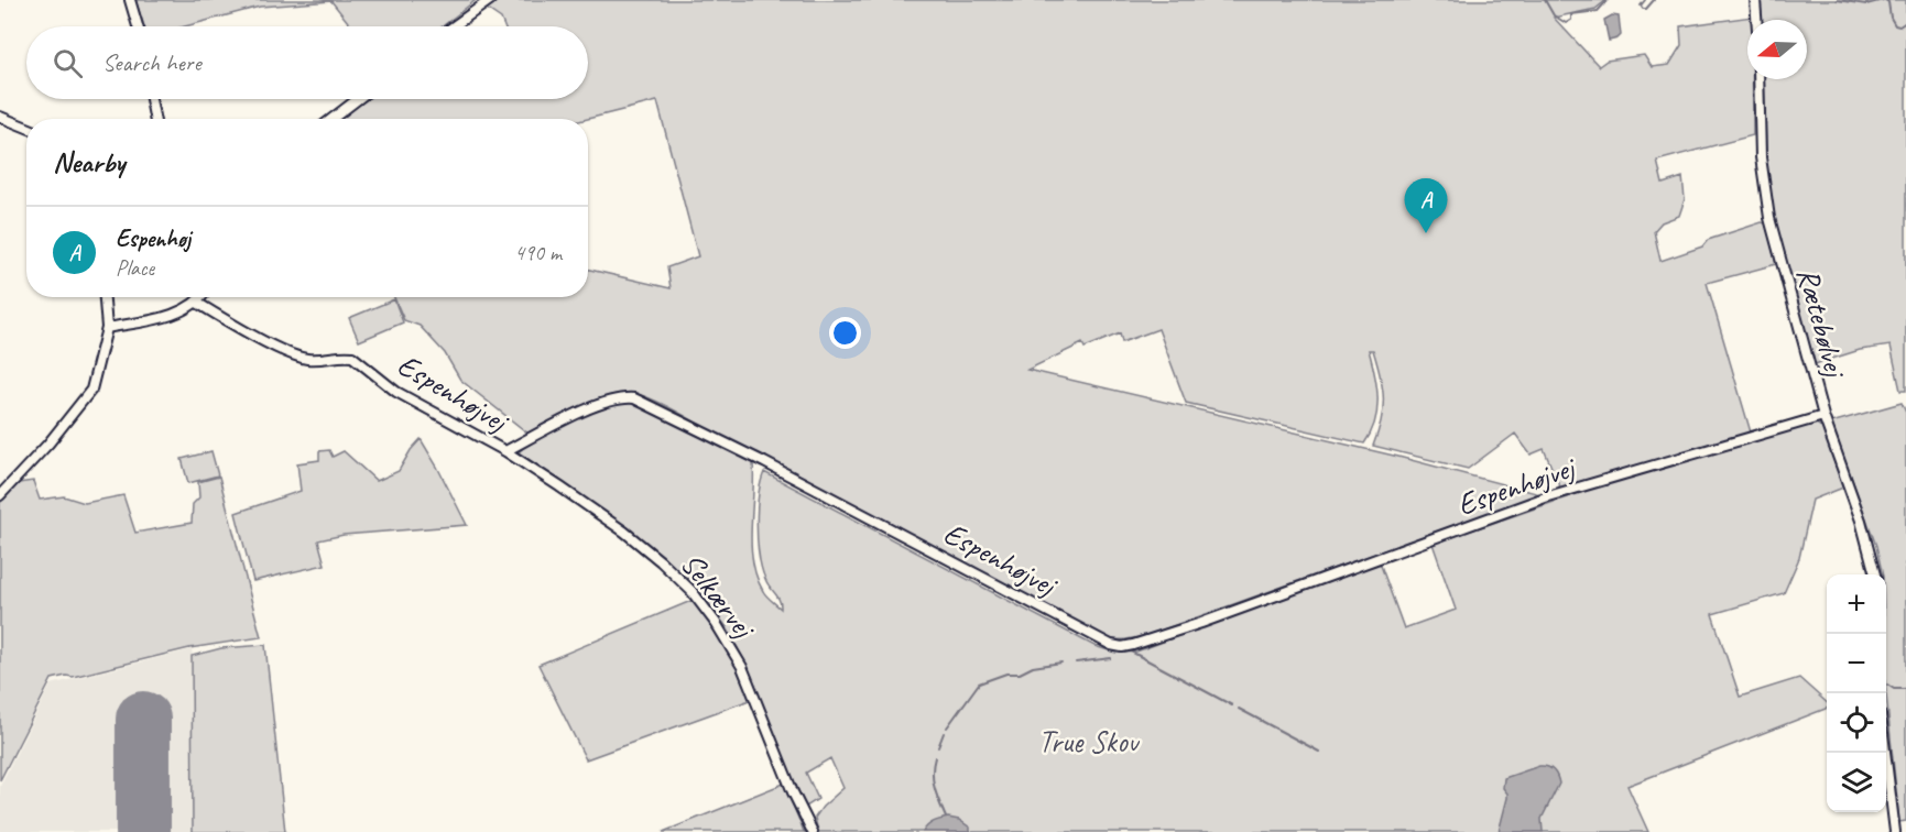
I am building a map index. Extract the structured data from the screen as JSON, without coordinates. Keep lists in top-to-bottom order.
{
  "streets": {
    "street": ["Rætebølvej", "Espenhøjvej", "Selkærvej"]
  },
  "crossings": [
    ["Rætebølvej", "Espenhøjvej"],
    ["Espenhøjvej", "Selkærvej"]
  ],
  "parks": ["True Skov"],
  "north": "left",
  "page": {
    "search": "Search here",
    "heading": "Nearby",
    "pins": "A",
    "list": [
      {
        "mark": "A",
        "name": "Espenhøj",
        "note": "Place",
        "value": "490 m"
      }
    ],
    "map_buttons": ["+", "−"]
  }
}
